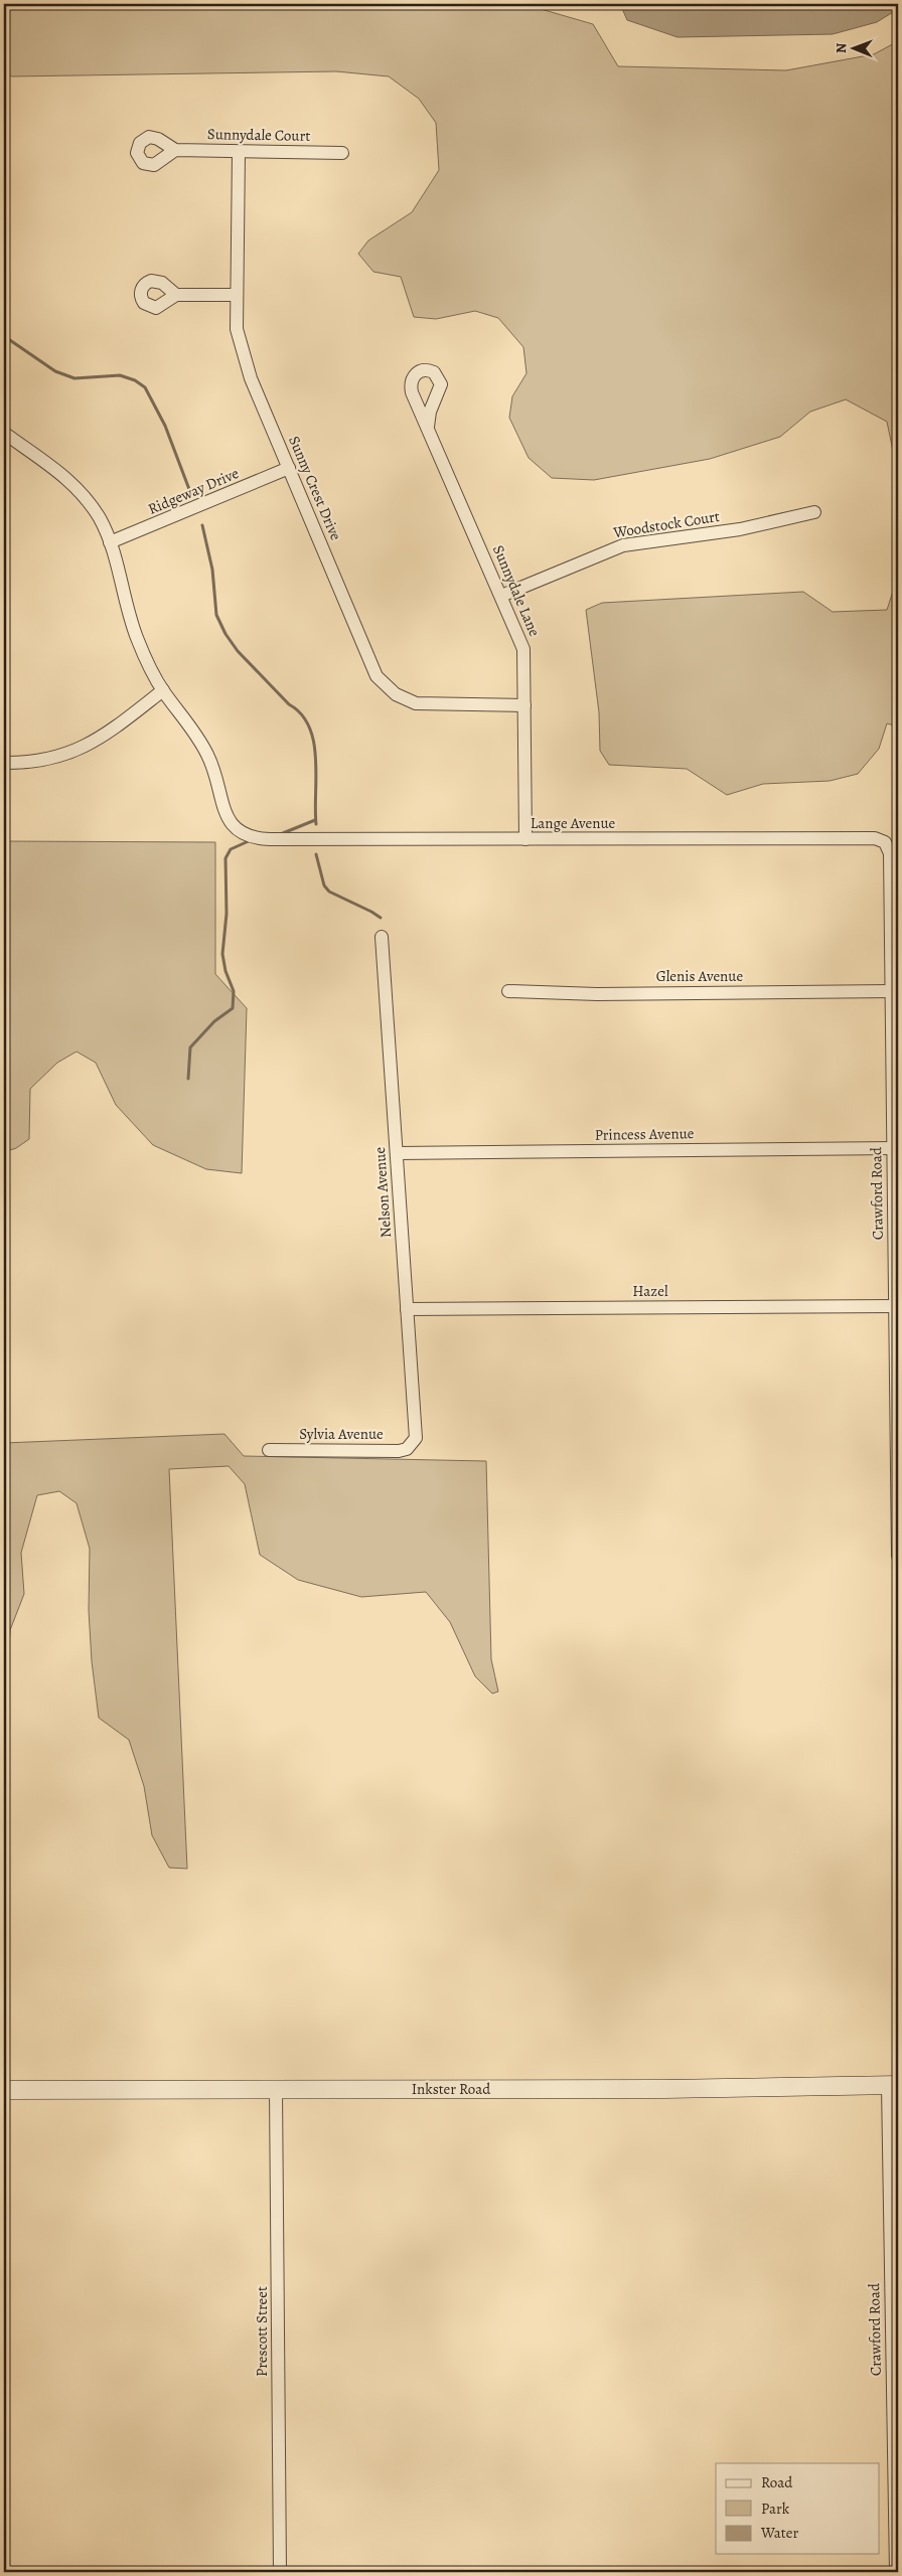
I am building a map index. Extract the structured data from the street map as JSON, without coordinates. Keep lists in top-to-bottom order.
{
  "streets": {
    "street": [
      "Sunnydale Court",
      "Sunny Crest Drive",
      "Ridgeway Drive",
      "Woodstock Court",
      "Sunnydale Lane",
      "Lange Avenue",
      "Glenis Avenue",
      "Princess Avenue",
      "Nelson Avenue",
      "Crawford Road",
      "Hazel",
      "Sylvia Avenue",
      "Inkster Road",
      "Prescott Street"
    ]
  },
  "crossings": [
    ["Sunnydale Court", "Sunny Crest Drive"],
    ["Sunny Crest Drive", "Ridgeway Drive"],
    ["Sunny Crest Drive", "Sunnydale Lane"],
    ["Ridgeway Drive", "Lange Avenue"],
    ["Woodstock Court", "Sunnydale Lane"],
    ["Sunnydale Lane", "Lange Avenue"],
    ["Lange Avenue", "Crawford Road"],
    ["Glenis Avenue", "Crawford Road"],
    ["Princess Avenue", "Nelson Avenue"],
    ["Princess Avenue", "Crawford Road"],
    ["Nelson Avenue", "Hazel"],
    ["Nelson Avenue", "Sylvia Avenue"],
    ["Crawford Road", "Hazel"],
    ["Crawford Road", "Inkster Road"],
    ["Inkster Road", "Prescott Street"]
  ],
  "legend": ["Road", "Park", "Water"],
  "north": "left"
}
